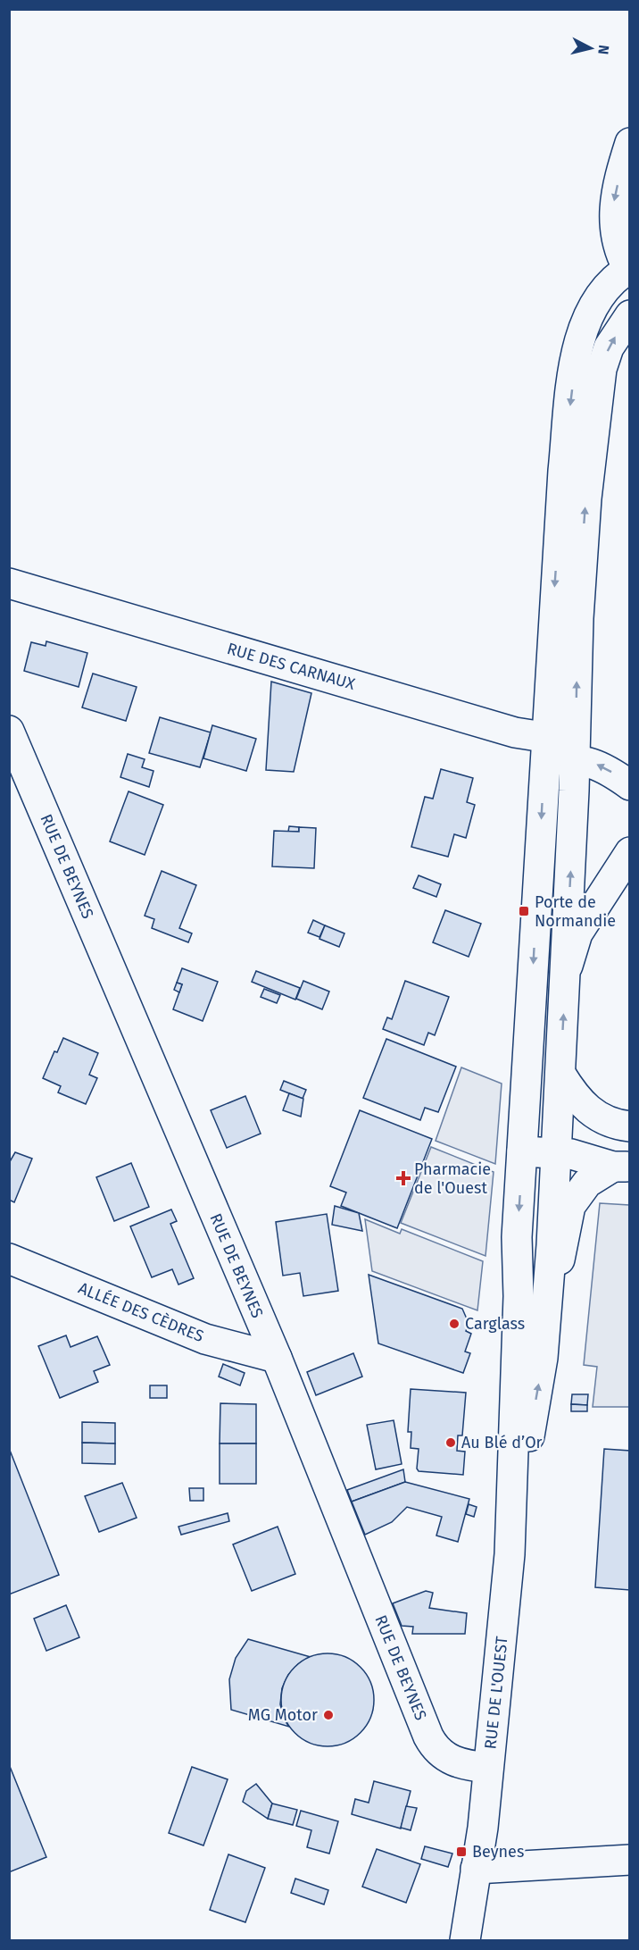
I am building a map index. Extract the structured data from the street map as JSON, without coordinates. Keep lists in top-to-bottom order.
{
  "streets": {
    "main road": [
      "RUE DES CARNAUX",
      "RUE DE BEYNES",
      "ALLÉE DES CÈDRES",
      "RUE DE L'OUEST"
    ]
  },
  "crossings": [
    ["RUE DE BEYNES", "ALLÉE DES CÈDRES"],
    ["RUE DE BEYNES", "RUE DE L'OUEST"]
  ],
  "places": {
    "transit": ["Porte de Normandie", "Beynes"],
    "health": ["Pharmacie de l'Ouest"],
    "other": ["Carglass", "Au Blé d’Or", "MG Motor"]
  },
  "north": "right"
}
